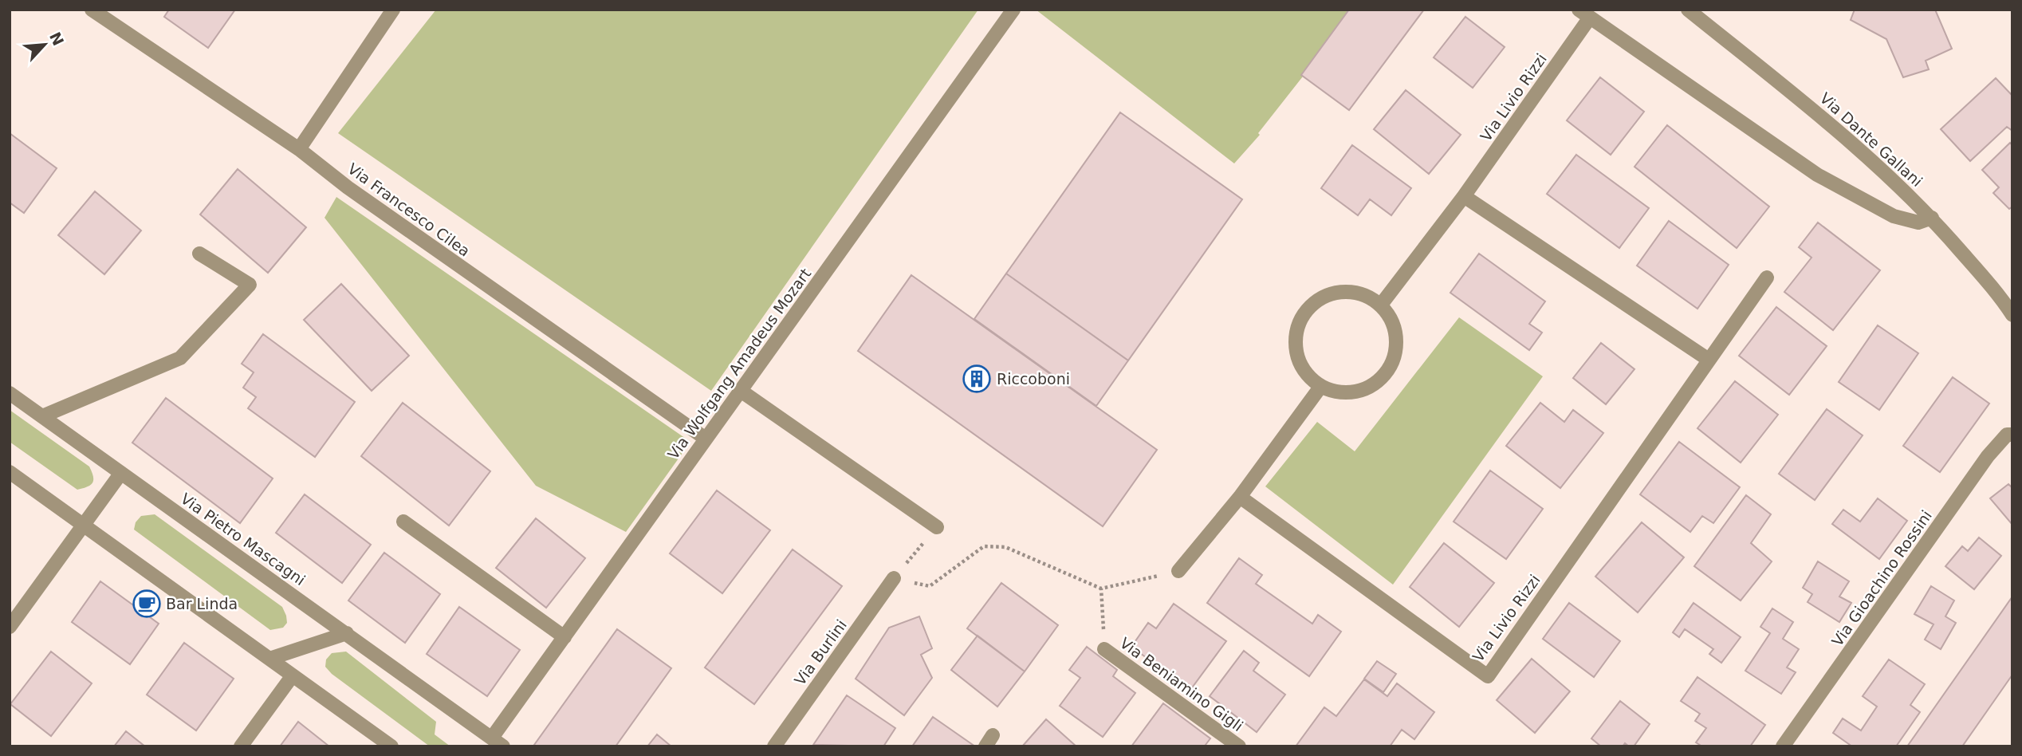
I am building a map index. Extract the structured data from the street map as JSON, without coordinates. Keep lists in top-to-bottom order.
{
  "streets": {
    "street": [
      "Via Livio Rizzi",
      "Via Dante Gallani",
      "Via Francesco Cilea",
      "Via Wolfgang Amadeus Mozart",
      "Via Pietro Mascagni",
      "Via Gioachino Rossini",
      "Via Burlini",
      "Via Beniamino Gigli"
    ]
  },
  "crossings": [
    ["Via Francesco Cilea", "Via Wolfgang Amadeus Mozart"],
    ["Via Wolfgang Amadeus Mozart", "Via Pietro Mascagni"]
  ],
  "places": {
    "building": ["Riccoboni"],
    "cafe": ["Bar Linda"]
  },
  "north": "top right"
}
